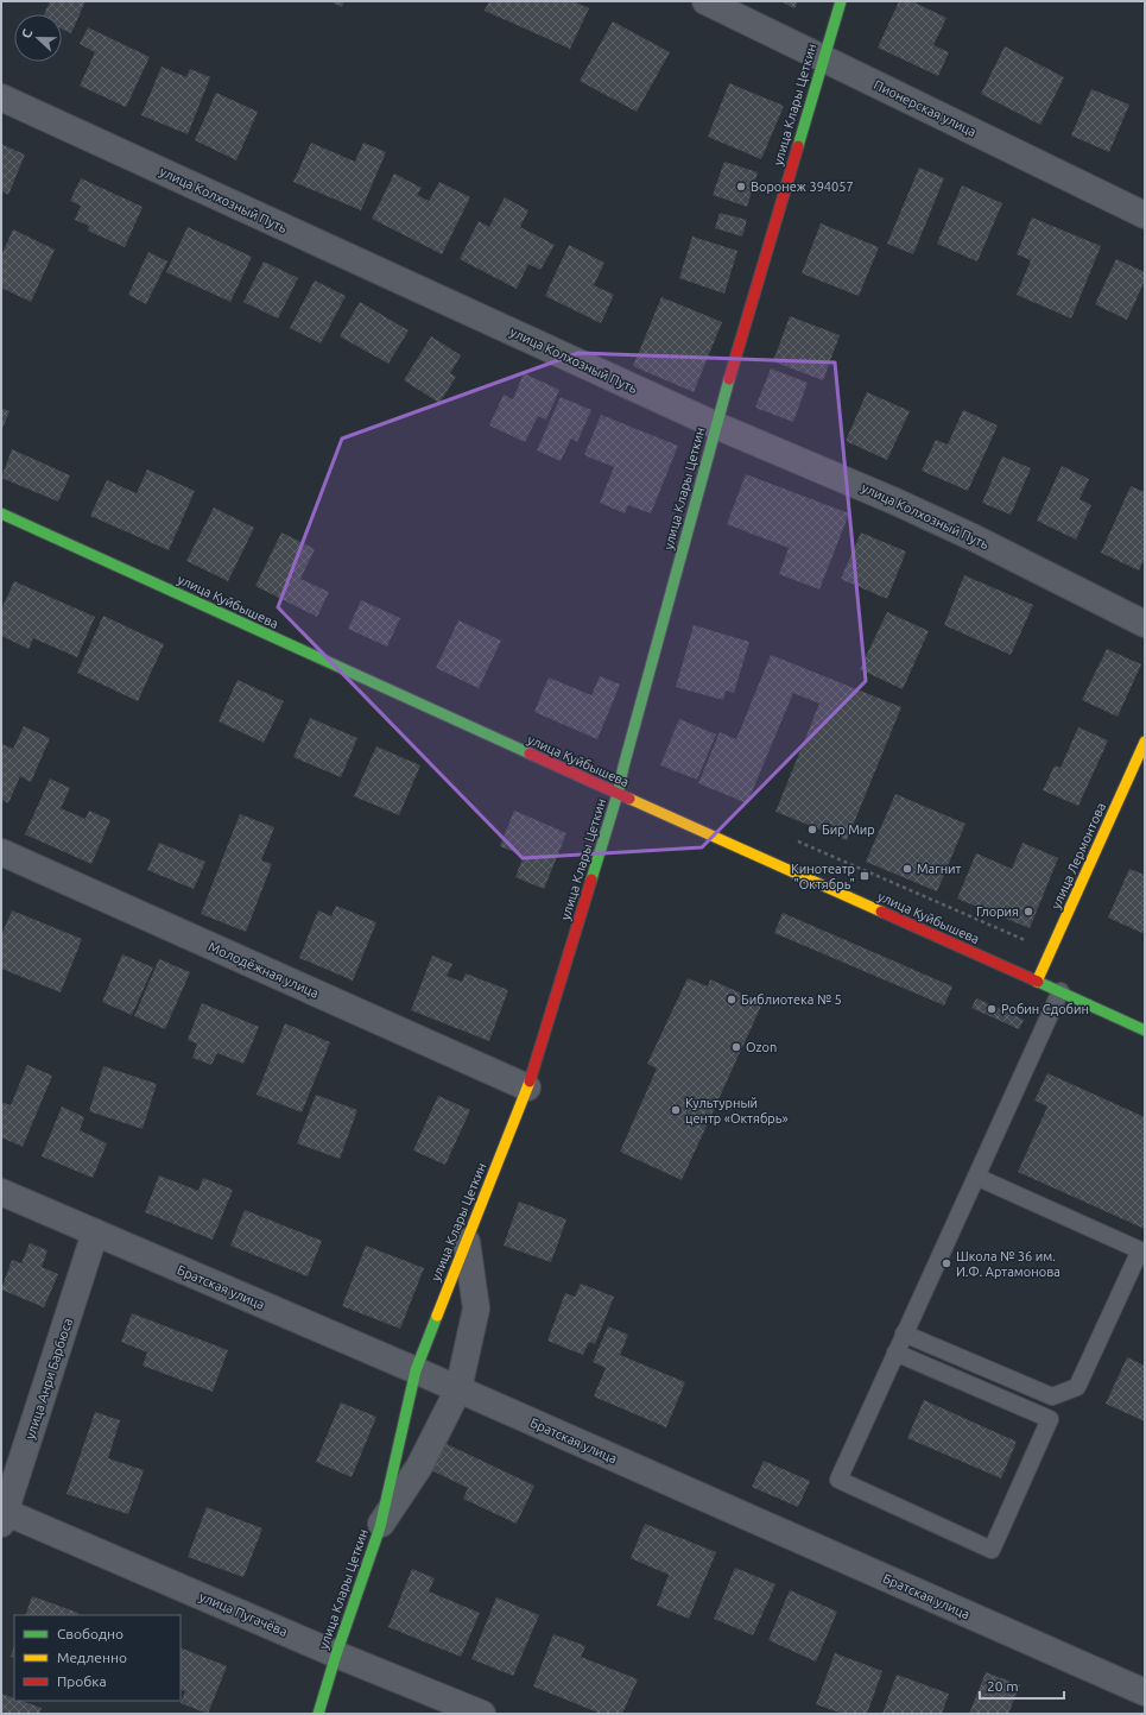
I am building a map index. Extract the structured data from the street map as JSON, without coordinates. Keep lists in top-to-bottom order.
{
  "streets": {
    "street": [
      "улица Клары Цеткин",
      "Пионерская улица",
      "улица Колхозный Путь",
      "улица Куйбышева",
      "улица Лермонтова",
      "Молодёжная улица",
      "Братская улица",
      "улица Анри Барбюса",
      "улица Пугачёва"
    ]
  },
  "crossings": [
    ["улица Клары Цеткин", "Пионерская улица"],
    ["улица Клары Цеткин", "улица Колхозный Путь"],
    ["улица Клары Цеткин", "улица Куйбышева"],
    ["улица Клары Цеткин", "Молодёжная улица"],
    ["улица Клары Цеткин", "Братская улица"],
    ["улица Клары Цеткин", "улица Пугачёва"],
    ["улица Куйбышева", "улица Лермонтова"],
    ["Братская улица", "улица Анри Барбюса"],
    ["улица Анри Барбюса", "улица Пугачёва"]
  ],
  "places": {
    "other": [
      "Воронеж 394057",
      "Бир Мир",
      "Магнит",
      "Глория",
      "Библиотека № 5",
      "Робин Сдобин",
      "Ozon",
      "Культурный центр «Октябрь»",
      "Школа № 36 им. И.Ф. Артамонова"
    ],
    "transit": ["Кинотеатр \"Октябрь\""]
  },
  "legend": ["Свободно", "Медленно", "Пробка"],
  "scale_bar": "20 m",
  "north": "left"
}
